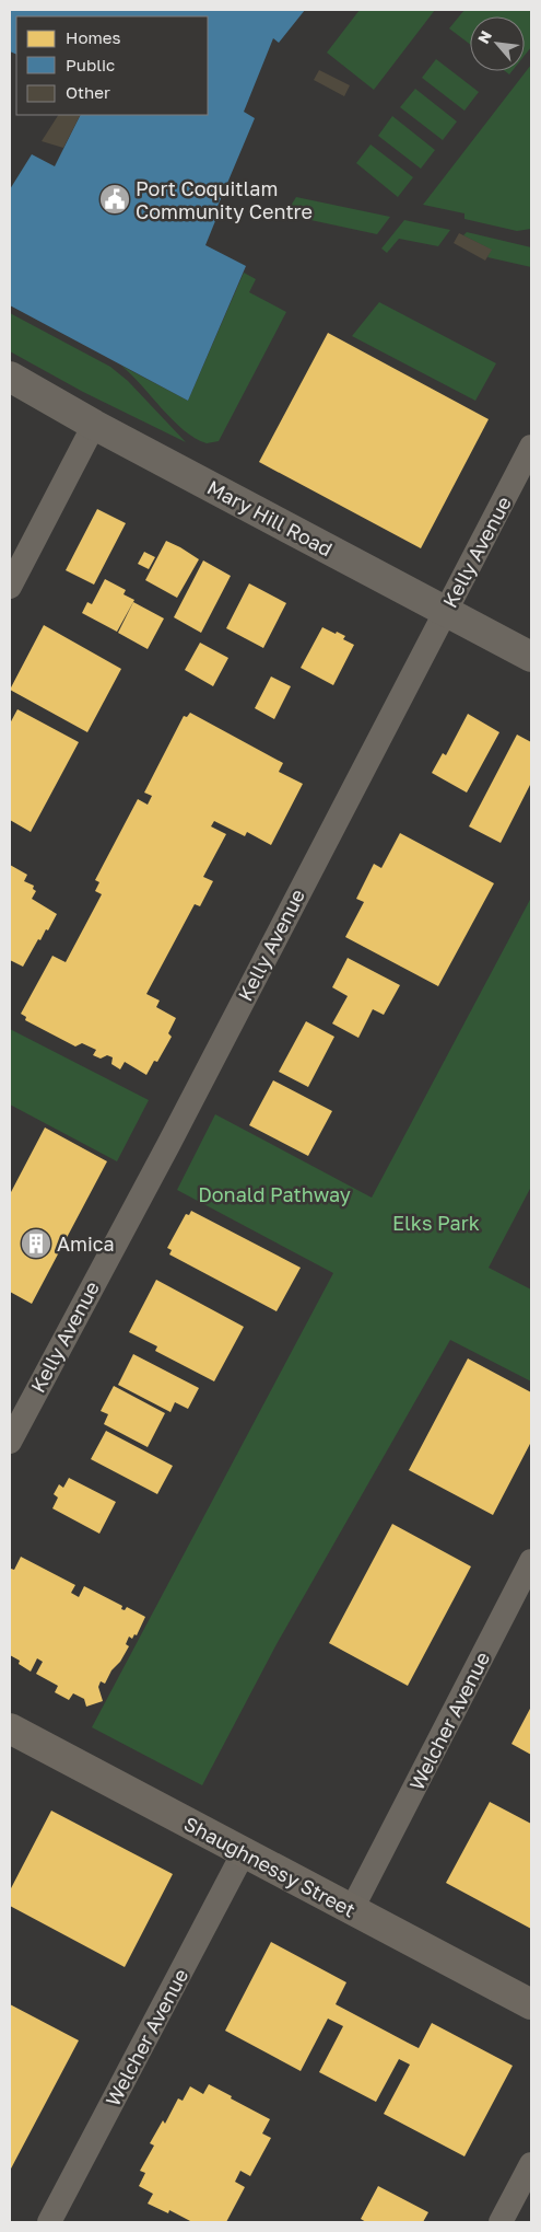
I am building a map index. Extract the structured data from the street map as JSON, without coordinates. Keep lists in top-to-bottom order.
{
  "streets": {
    "main road": ["Shaughnessy Street"],
    "street": ["Mary Hill Road", "Kelly Avenue", "Welcher Avenue"]
  },
  "crossings": [
    ["Mary Hill Road", "Kelly Avenue"],
    ["Welcher Avenue", "Shaughnessy Street"]
  ],
  "parks": ["Donald Pathway", "Elks Park"],
  "places": {
    "public building": ["Port Coquitlam Community Centre"],
    "building": ["Amica"]
  },
  "legend": ["Homes", "Public", "Other"],
  "north": "top left"
}
